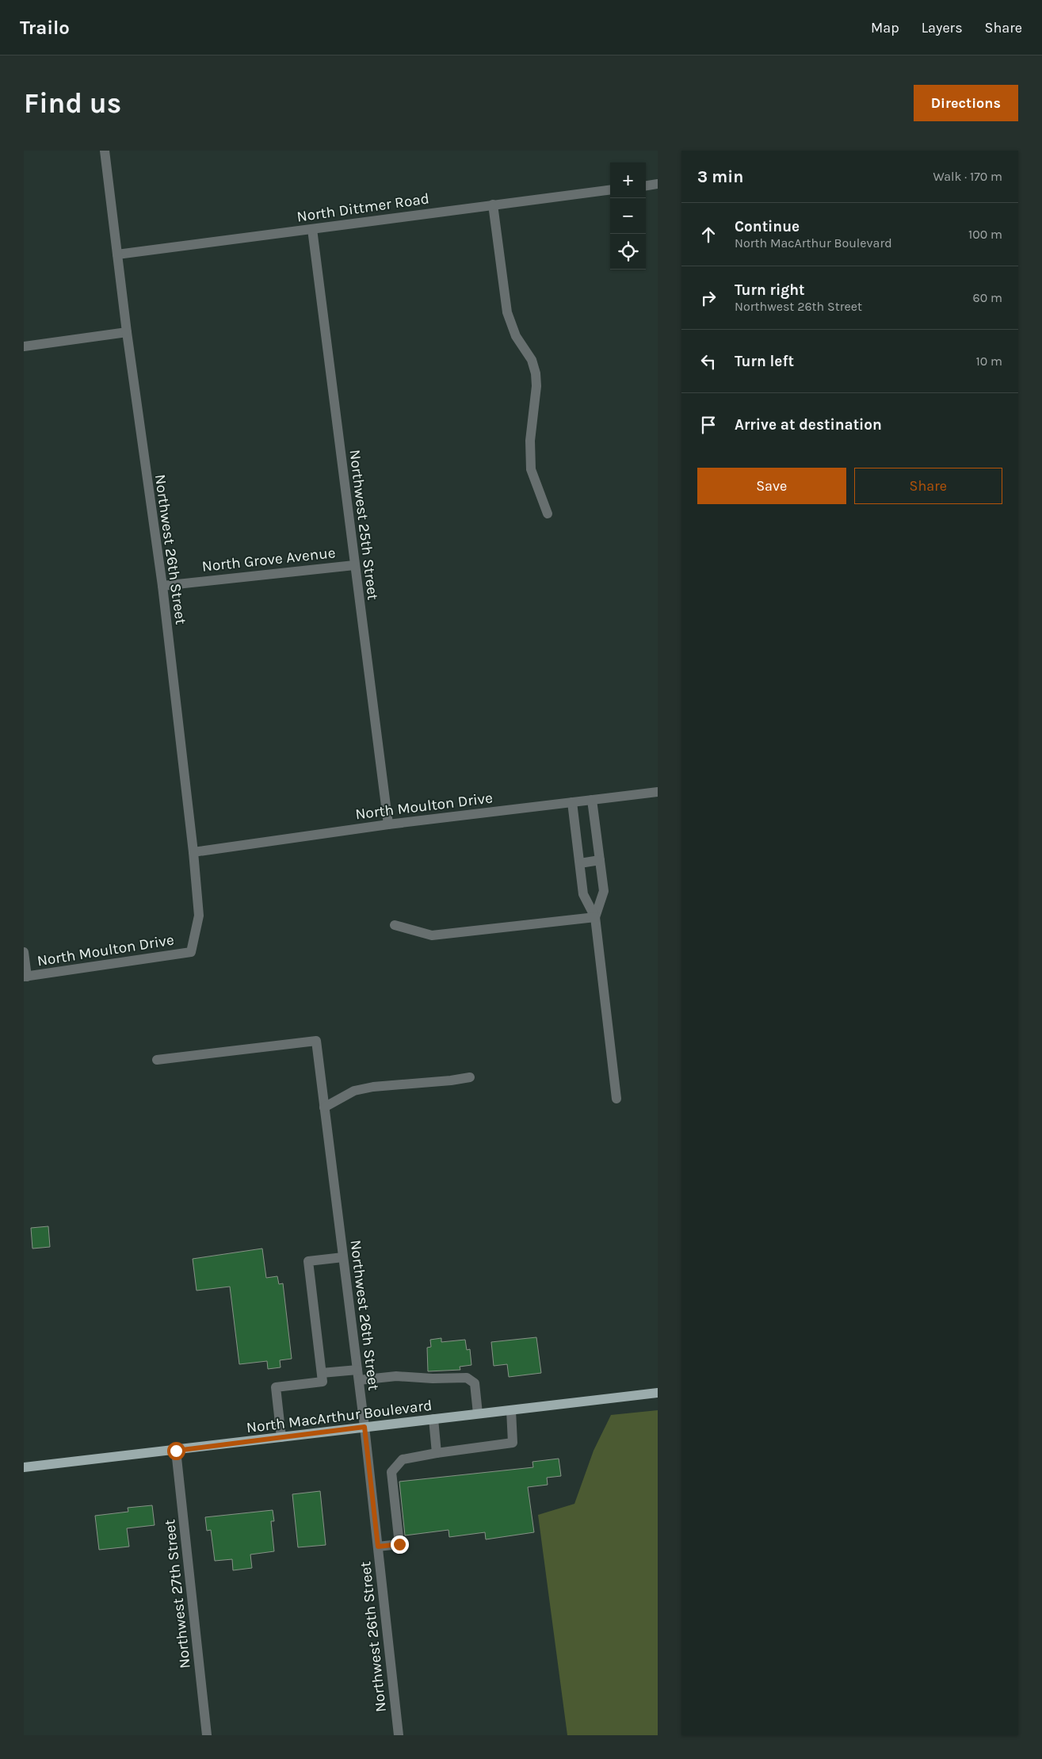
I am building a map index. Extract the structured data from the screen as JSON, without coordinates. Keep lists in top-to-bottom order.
{
  "streets": {
    "main road": ["North MacArthur Boulevard"],
    "street": [
      "North Dittmer Road",
      "Northwest 25th Street",
      "Northwest 26th Street",
      "North Grove Avenue",
      "North Moulton Drive",
      "Northwest 27th Street"
    ]
  },
  "crossings": [
    ["North Dittmer Road", "Northwest 25th Street"],
    ["North Dittmer Road", "Northwest 26th Street"],
    ["Northwest 25th Street", "North Grove Avenue"],
    ["Northwest 25th Street", "North Moulton Drive"],
    ["Northwest 26th Street", "North Grove Avenue"],
    ["Northwest 26th Street", "North Moulton Drive"],
    ["Northwest 26th Street", "North MacArthur Boulevard"],
    ["North MacArthur Boulevard", "Northwest 27th Street"]
  ],
  "page": {
    "header": "Trailo",
    "nav": ["Map", "Layers", "Share"],
    "buttons": [
      "Directions",
      ["Save", "Share"]
    ],
    "title": "Find us",
    "heading": ["3 min", "Walk · 170 m"],
    "map_buttons": ["+", "−"],
    "list": [
      ["Continue", "North MacArthur Boulevard", "100 m"],
      ["Turn right", "Northwest 26th Street", "60 m"],
      ["Turn left", "10 m"],
      "Arrive at destination"
    ]
  }
}
